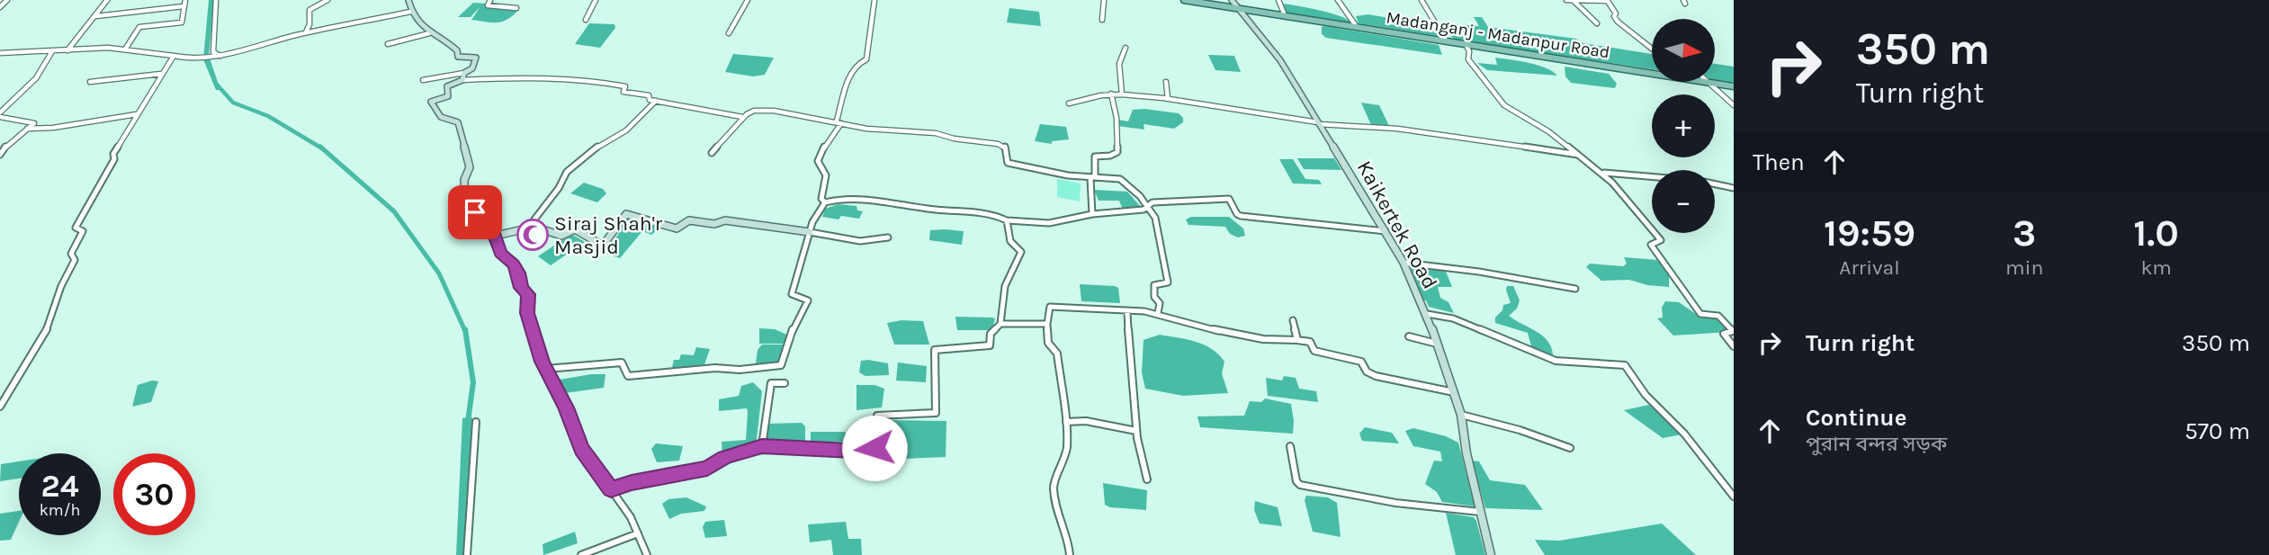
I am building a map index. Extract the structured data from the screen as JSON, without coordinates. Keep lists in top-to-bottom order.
{
  "streets": {
    "main road": ["Madanganj - Madanpur Road"],
    "street": ["Kaikertek Road"]
  },
  "crossings": [
    ["Madanganj - Madanpur Road", "Kaikertek Road"]
  ],
  "places": {
    "mosque": ["Siraj Shah'r Masjid"]
  },
  "north": "right",
  "page": {
    "turn": ["350 m", "Turn right"],
    "map_buttons": ["+", "−"],
    "then": "Then",
    "eta": [
      "19:59",
      "Arrival",
      "3",
      "min",
      "1.0",
      "km"
    ],
    "list": [
      {
        "name": "Turn right",
        "value": "350 m"
      },
      {
        "name": "Continue",
        "note": "পুরান বন্দর সড়ক",
        "value": "570 m"
      }
    ],
    "speed": "24 km/h",
    "limit": "30"
  }
}
